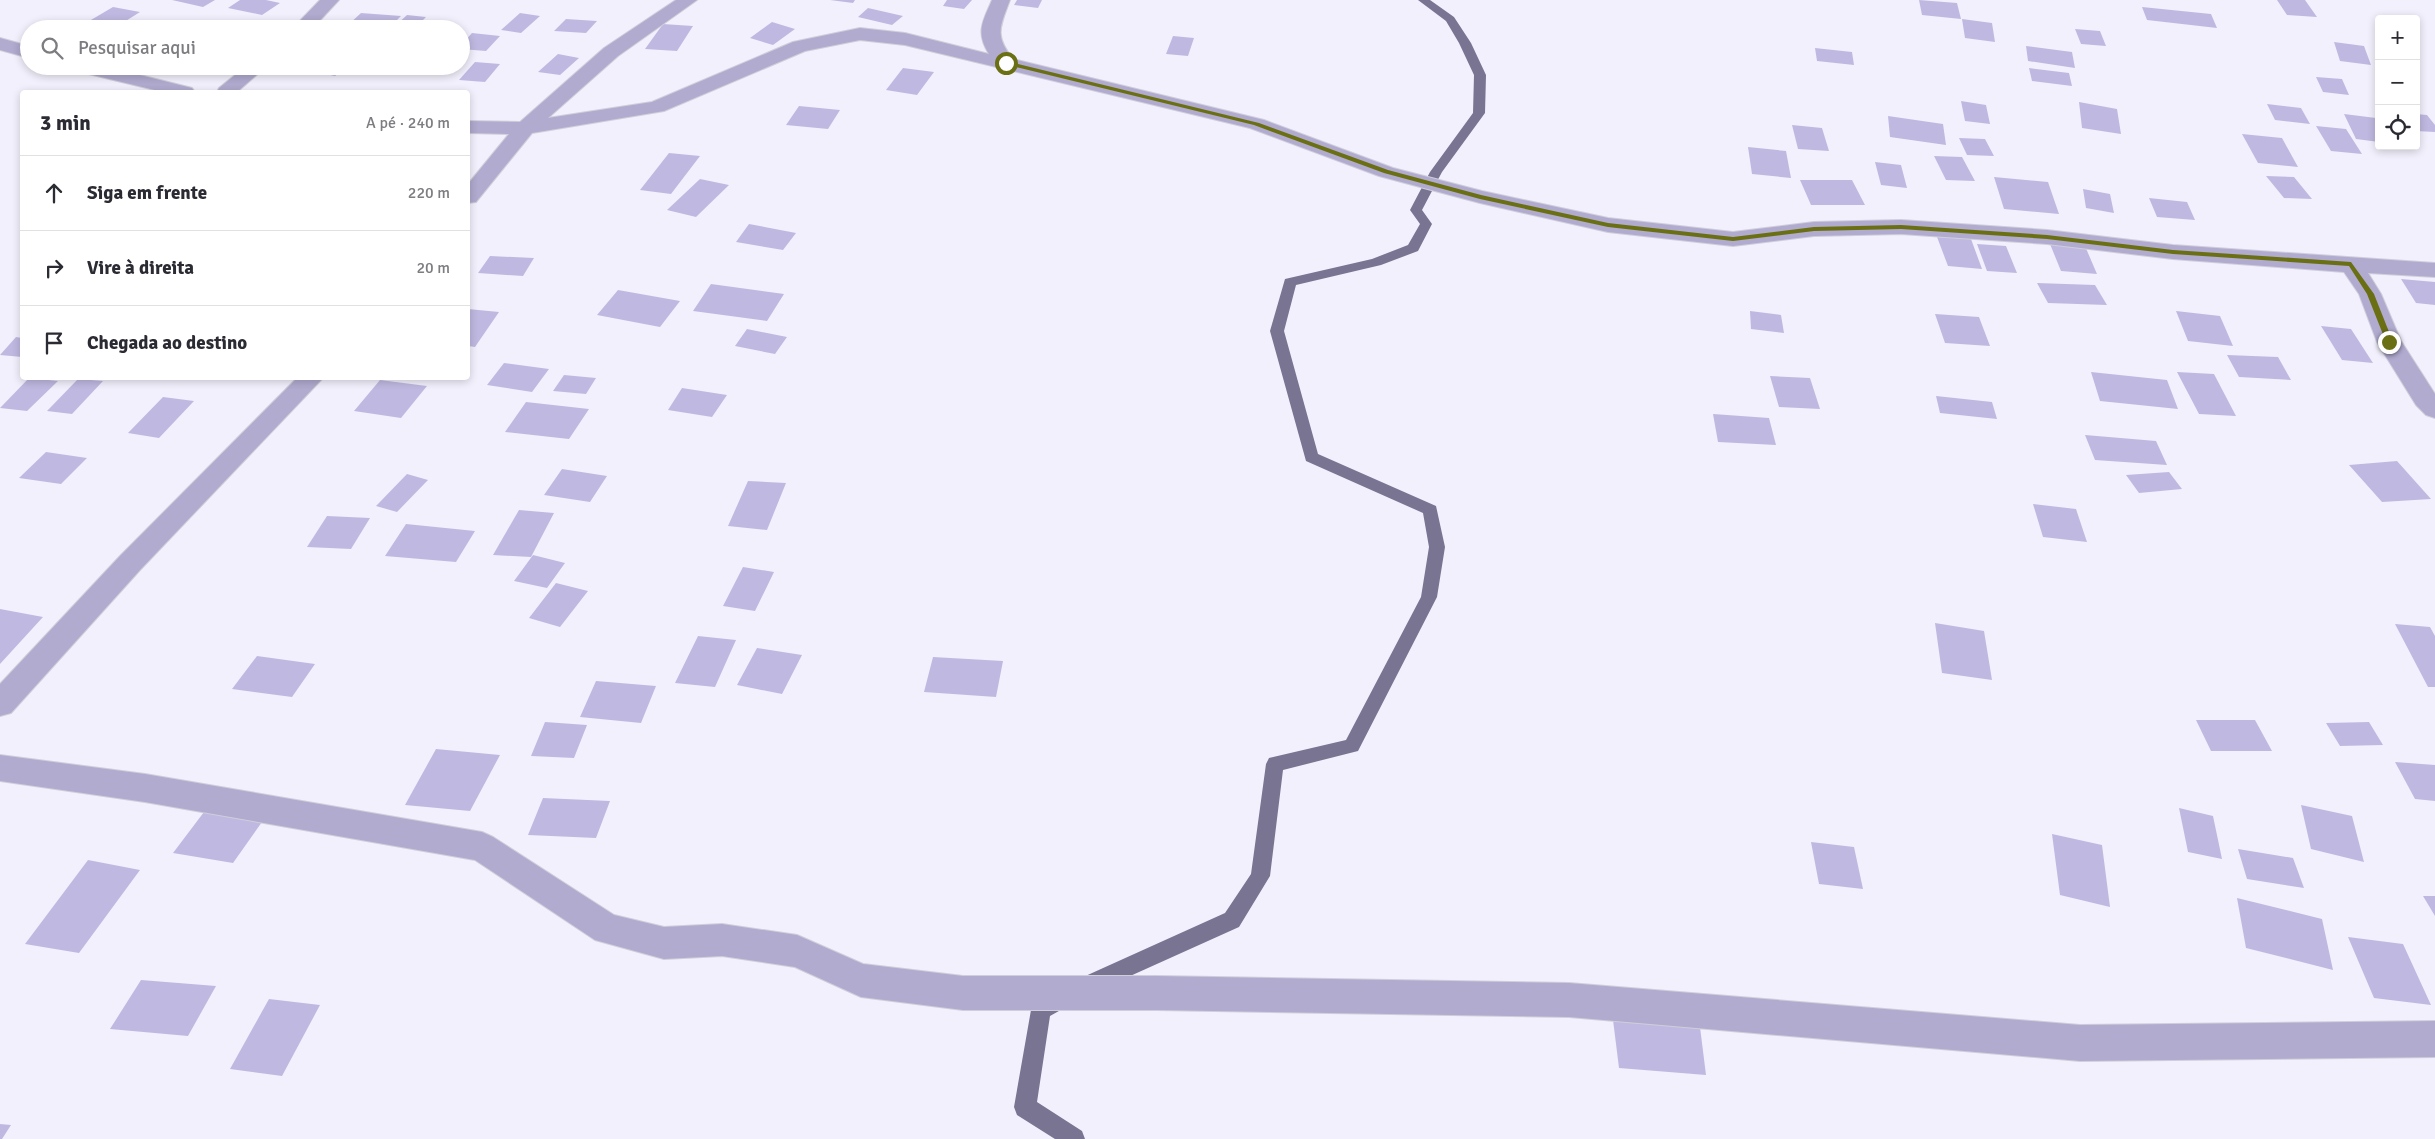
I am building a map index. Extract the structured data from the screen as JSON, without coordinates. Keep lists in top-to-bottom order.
{
  "page": {
    "map_buttons": ["+", "−"],
    "search": "Pesquisar aqui",
    "heading": ["3 min", "A pé · 240 m"],
    "list": [
      ["Siga em frente", "220 m"],
      ["Vire à direita", "20 m"],
      "Chegada ao destino"
    ]
  }
}
